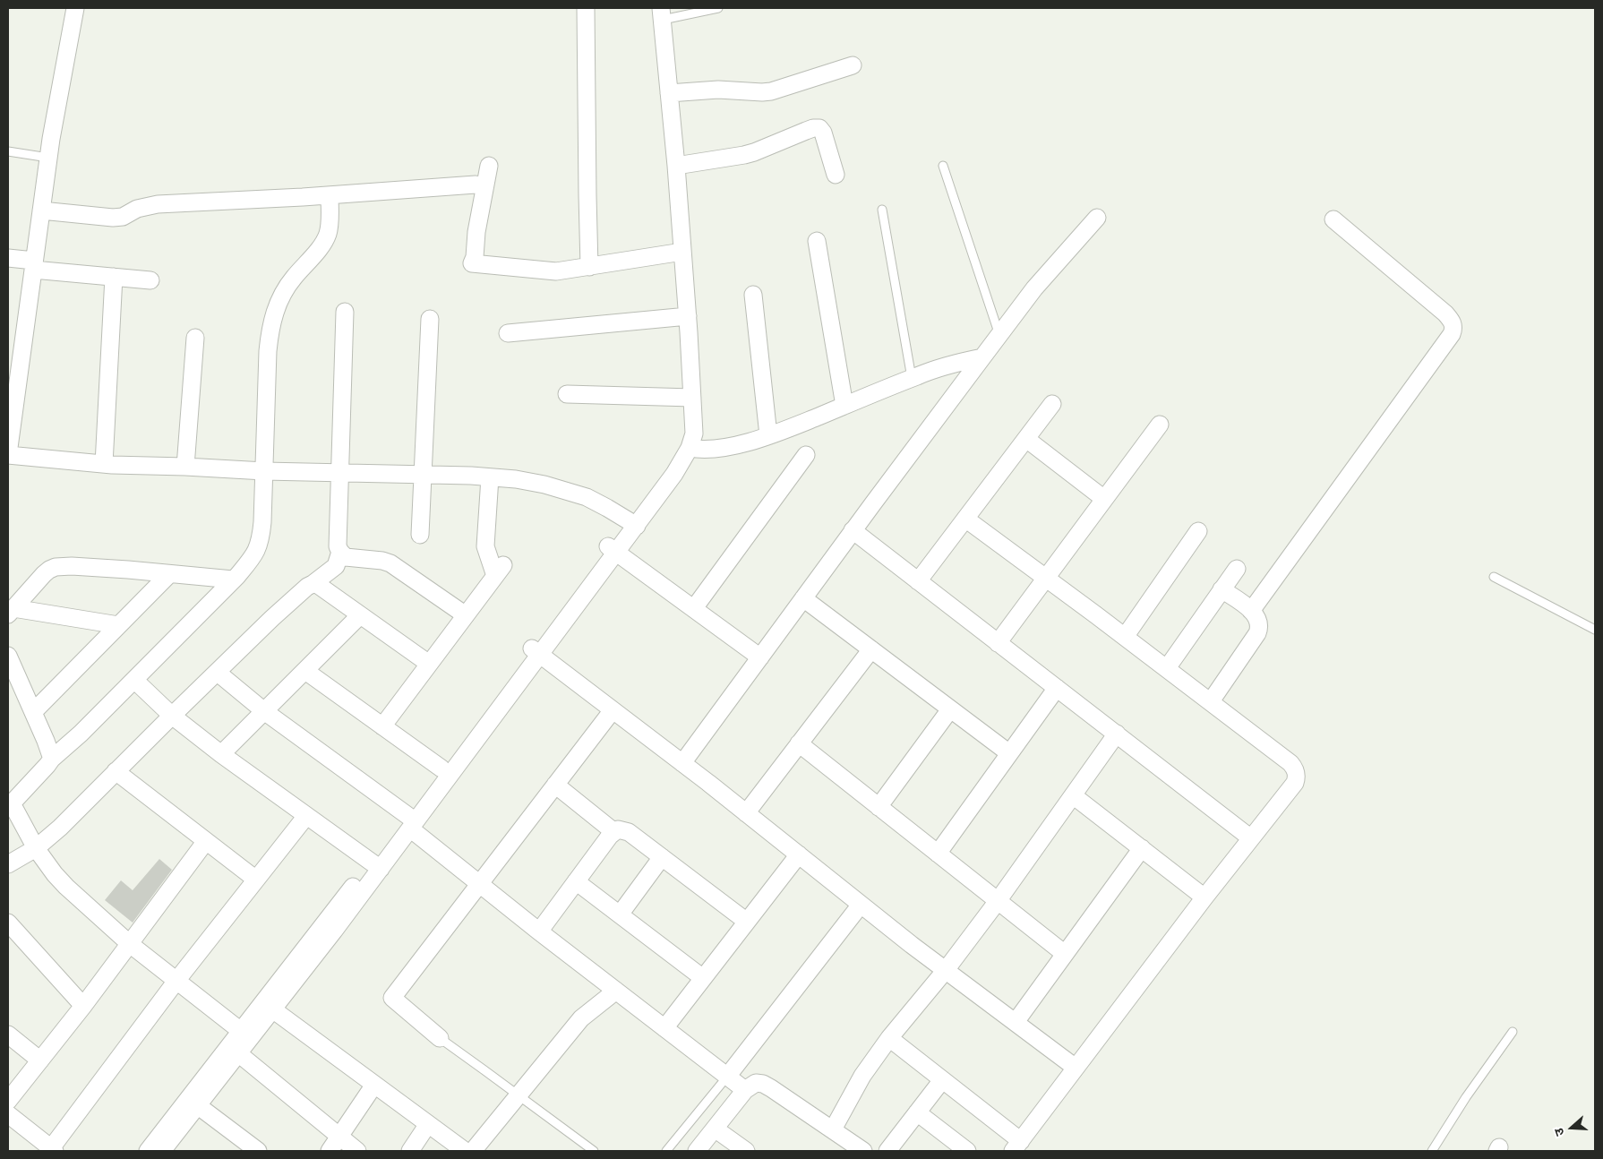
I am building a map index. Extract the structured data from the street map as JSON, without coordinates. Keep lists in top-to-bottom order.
{
  "north": "left"
}
